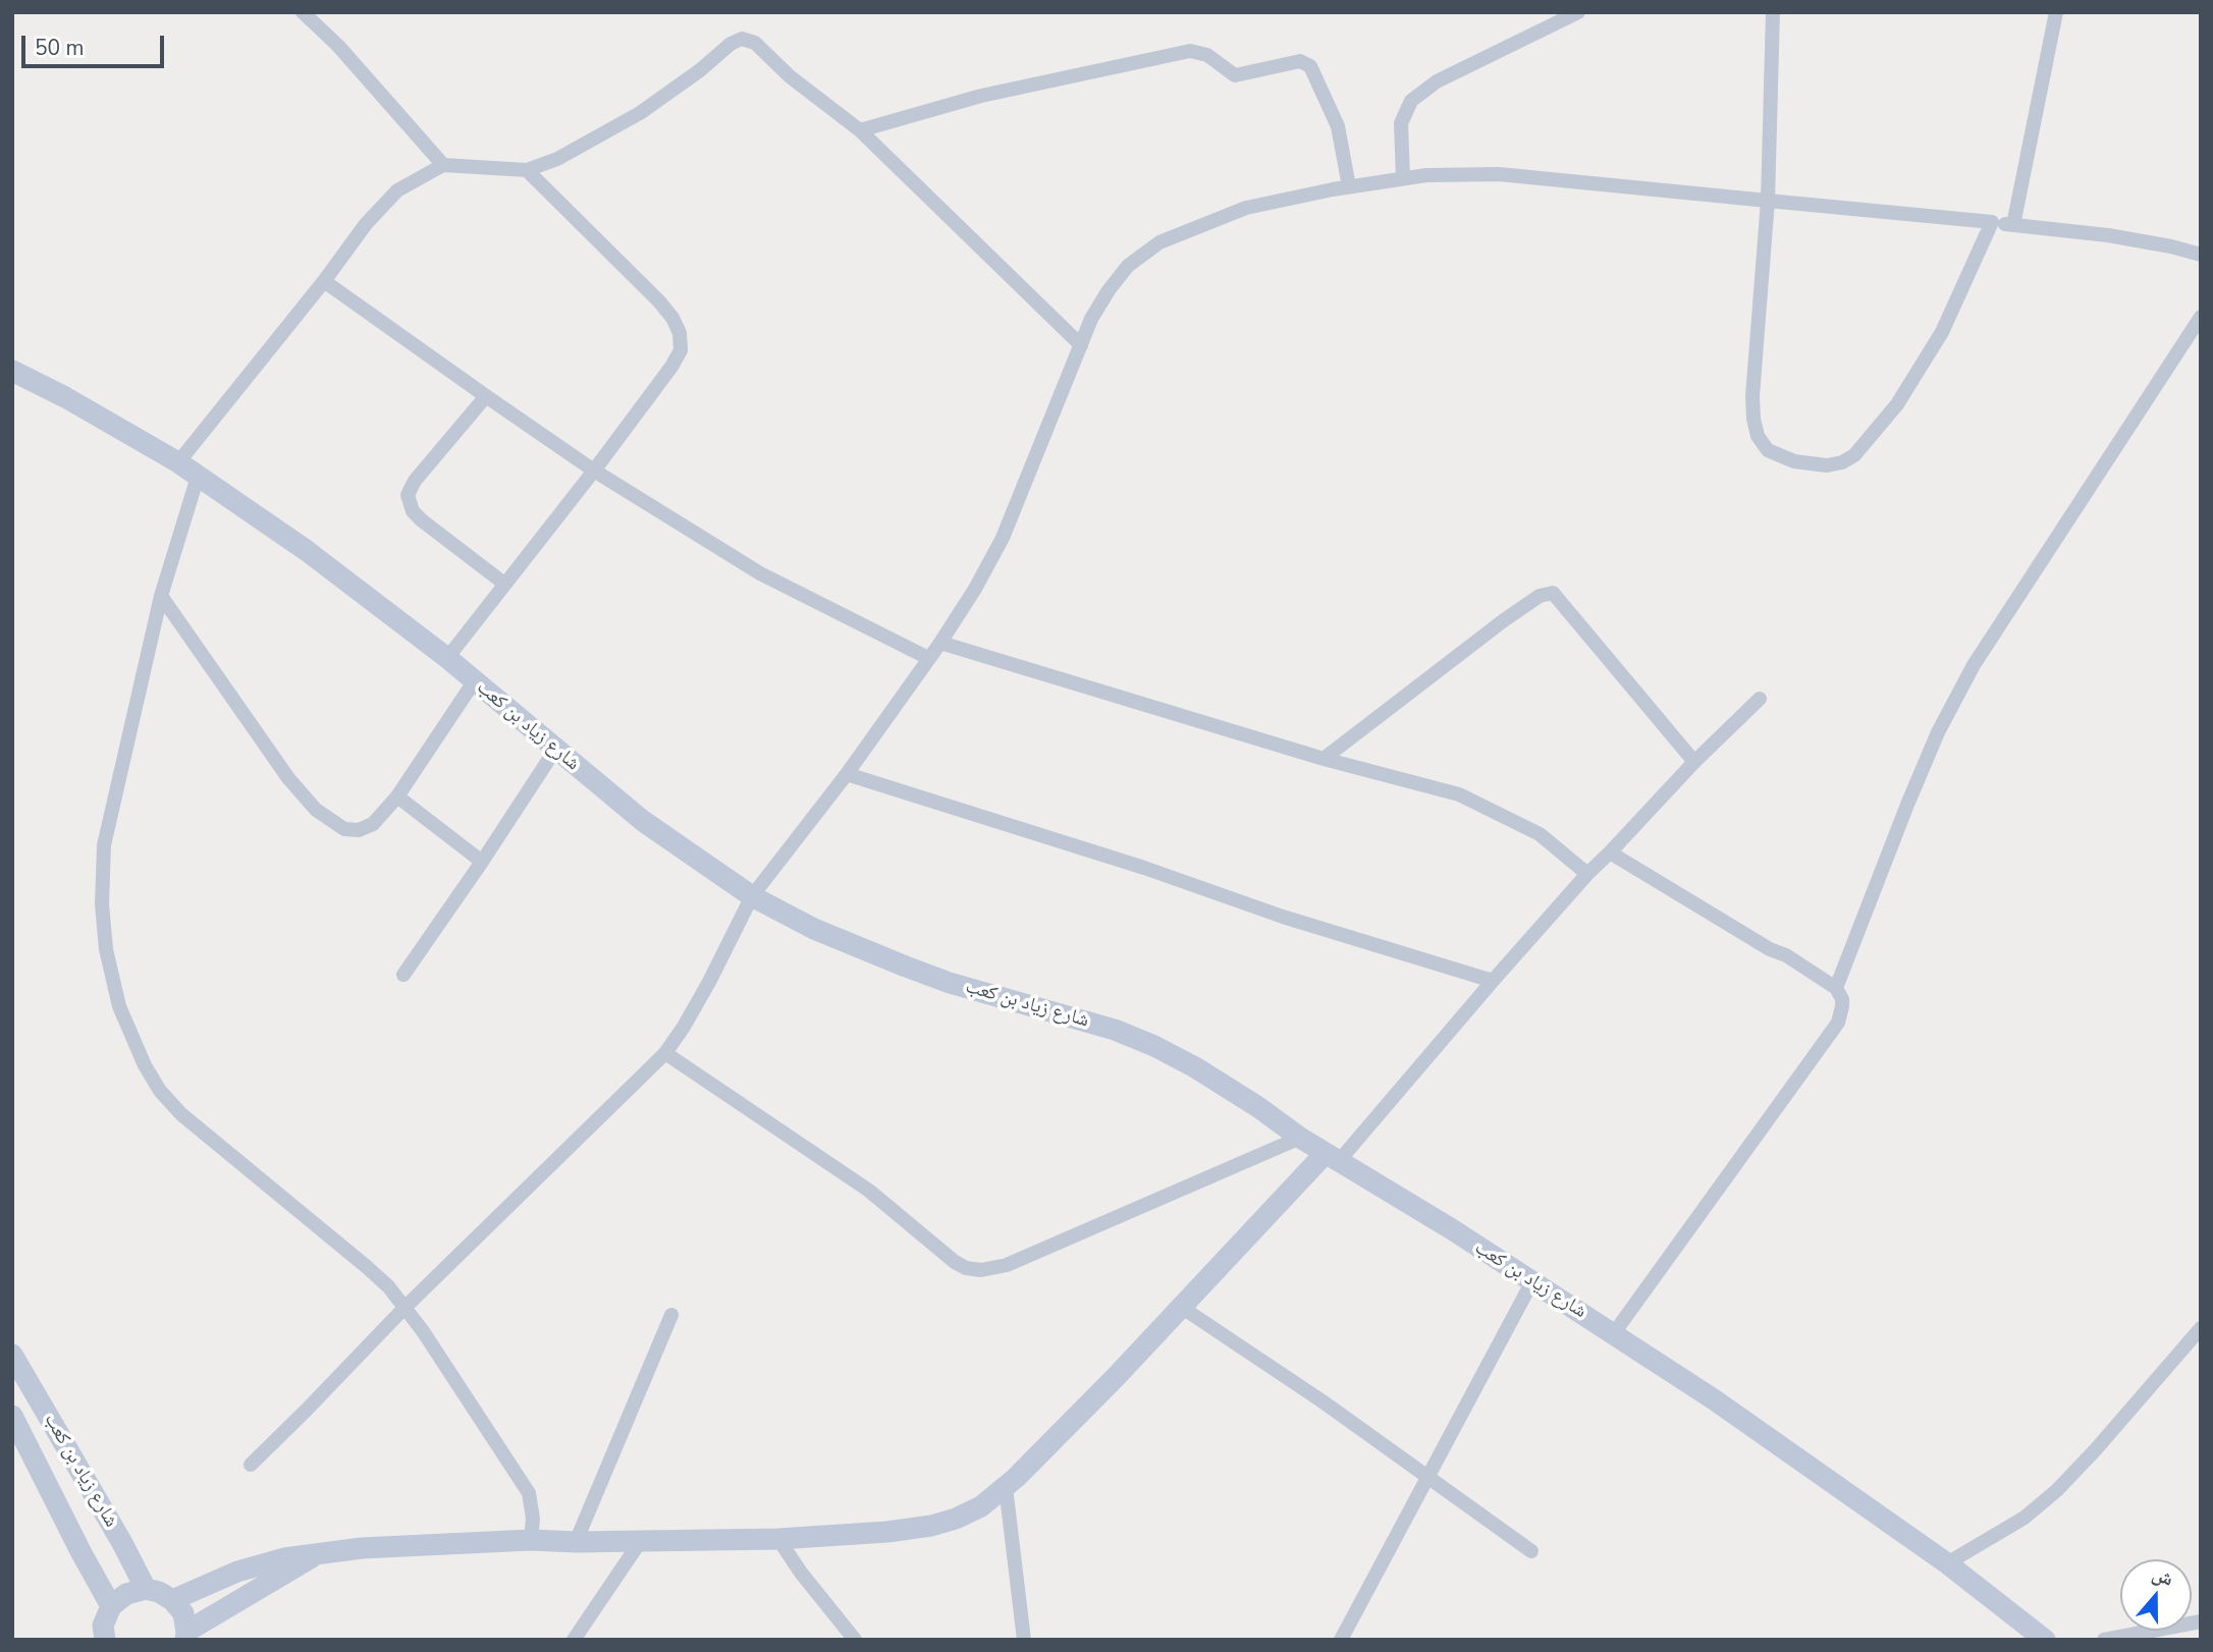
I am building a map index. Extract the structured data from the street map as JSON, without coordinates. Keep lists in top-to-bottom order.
{
  "streets": {
    "street": ["شارع زياد بن كعب"]
  },
  "scale_bar": "50 m",
  "north": "top"
}
